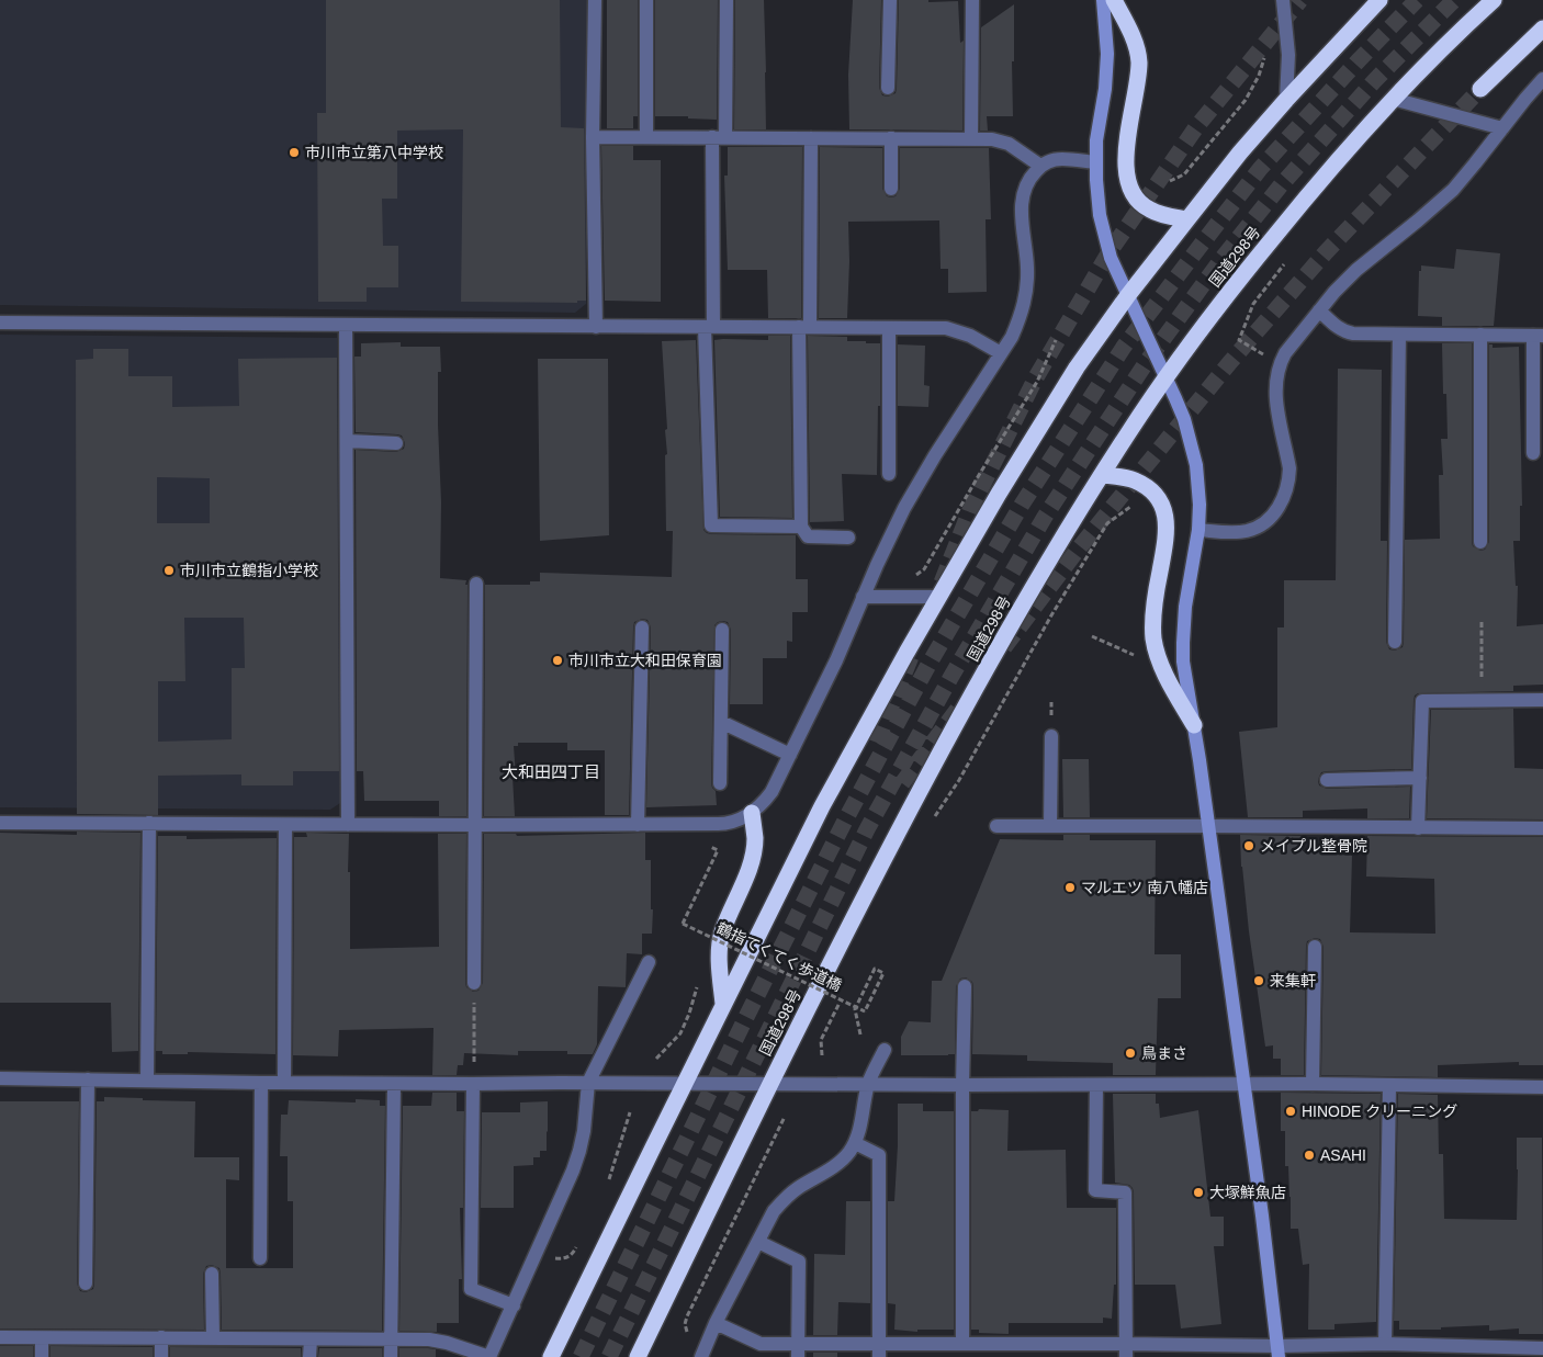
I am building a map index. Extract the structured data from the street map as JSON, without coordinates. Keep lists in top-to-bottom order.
{
  "streets": {
    "highway": ["国道298号"],
    "path": ["鶴指てくてく歩道橋"]
  },
  "districts": ["大和田四丁目"],
  "places": [
    "市川市立第八中学校",
    "市川市立鶴指小学校",
    "市川市立大和田保育園",
    "メイプル整骨院",
    "マルエツ 南八幡店",
    "来集軒",
    "鳥まさ",
    "HINODE クリーニング",
    "ASAHI",
    "大塚鮮魚店"
  ]
}
